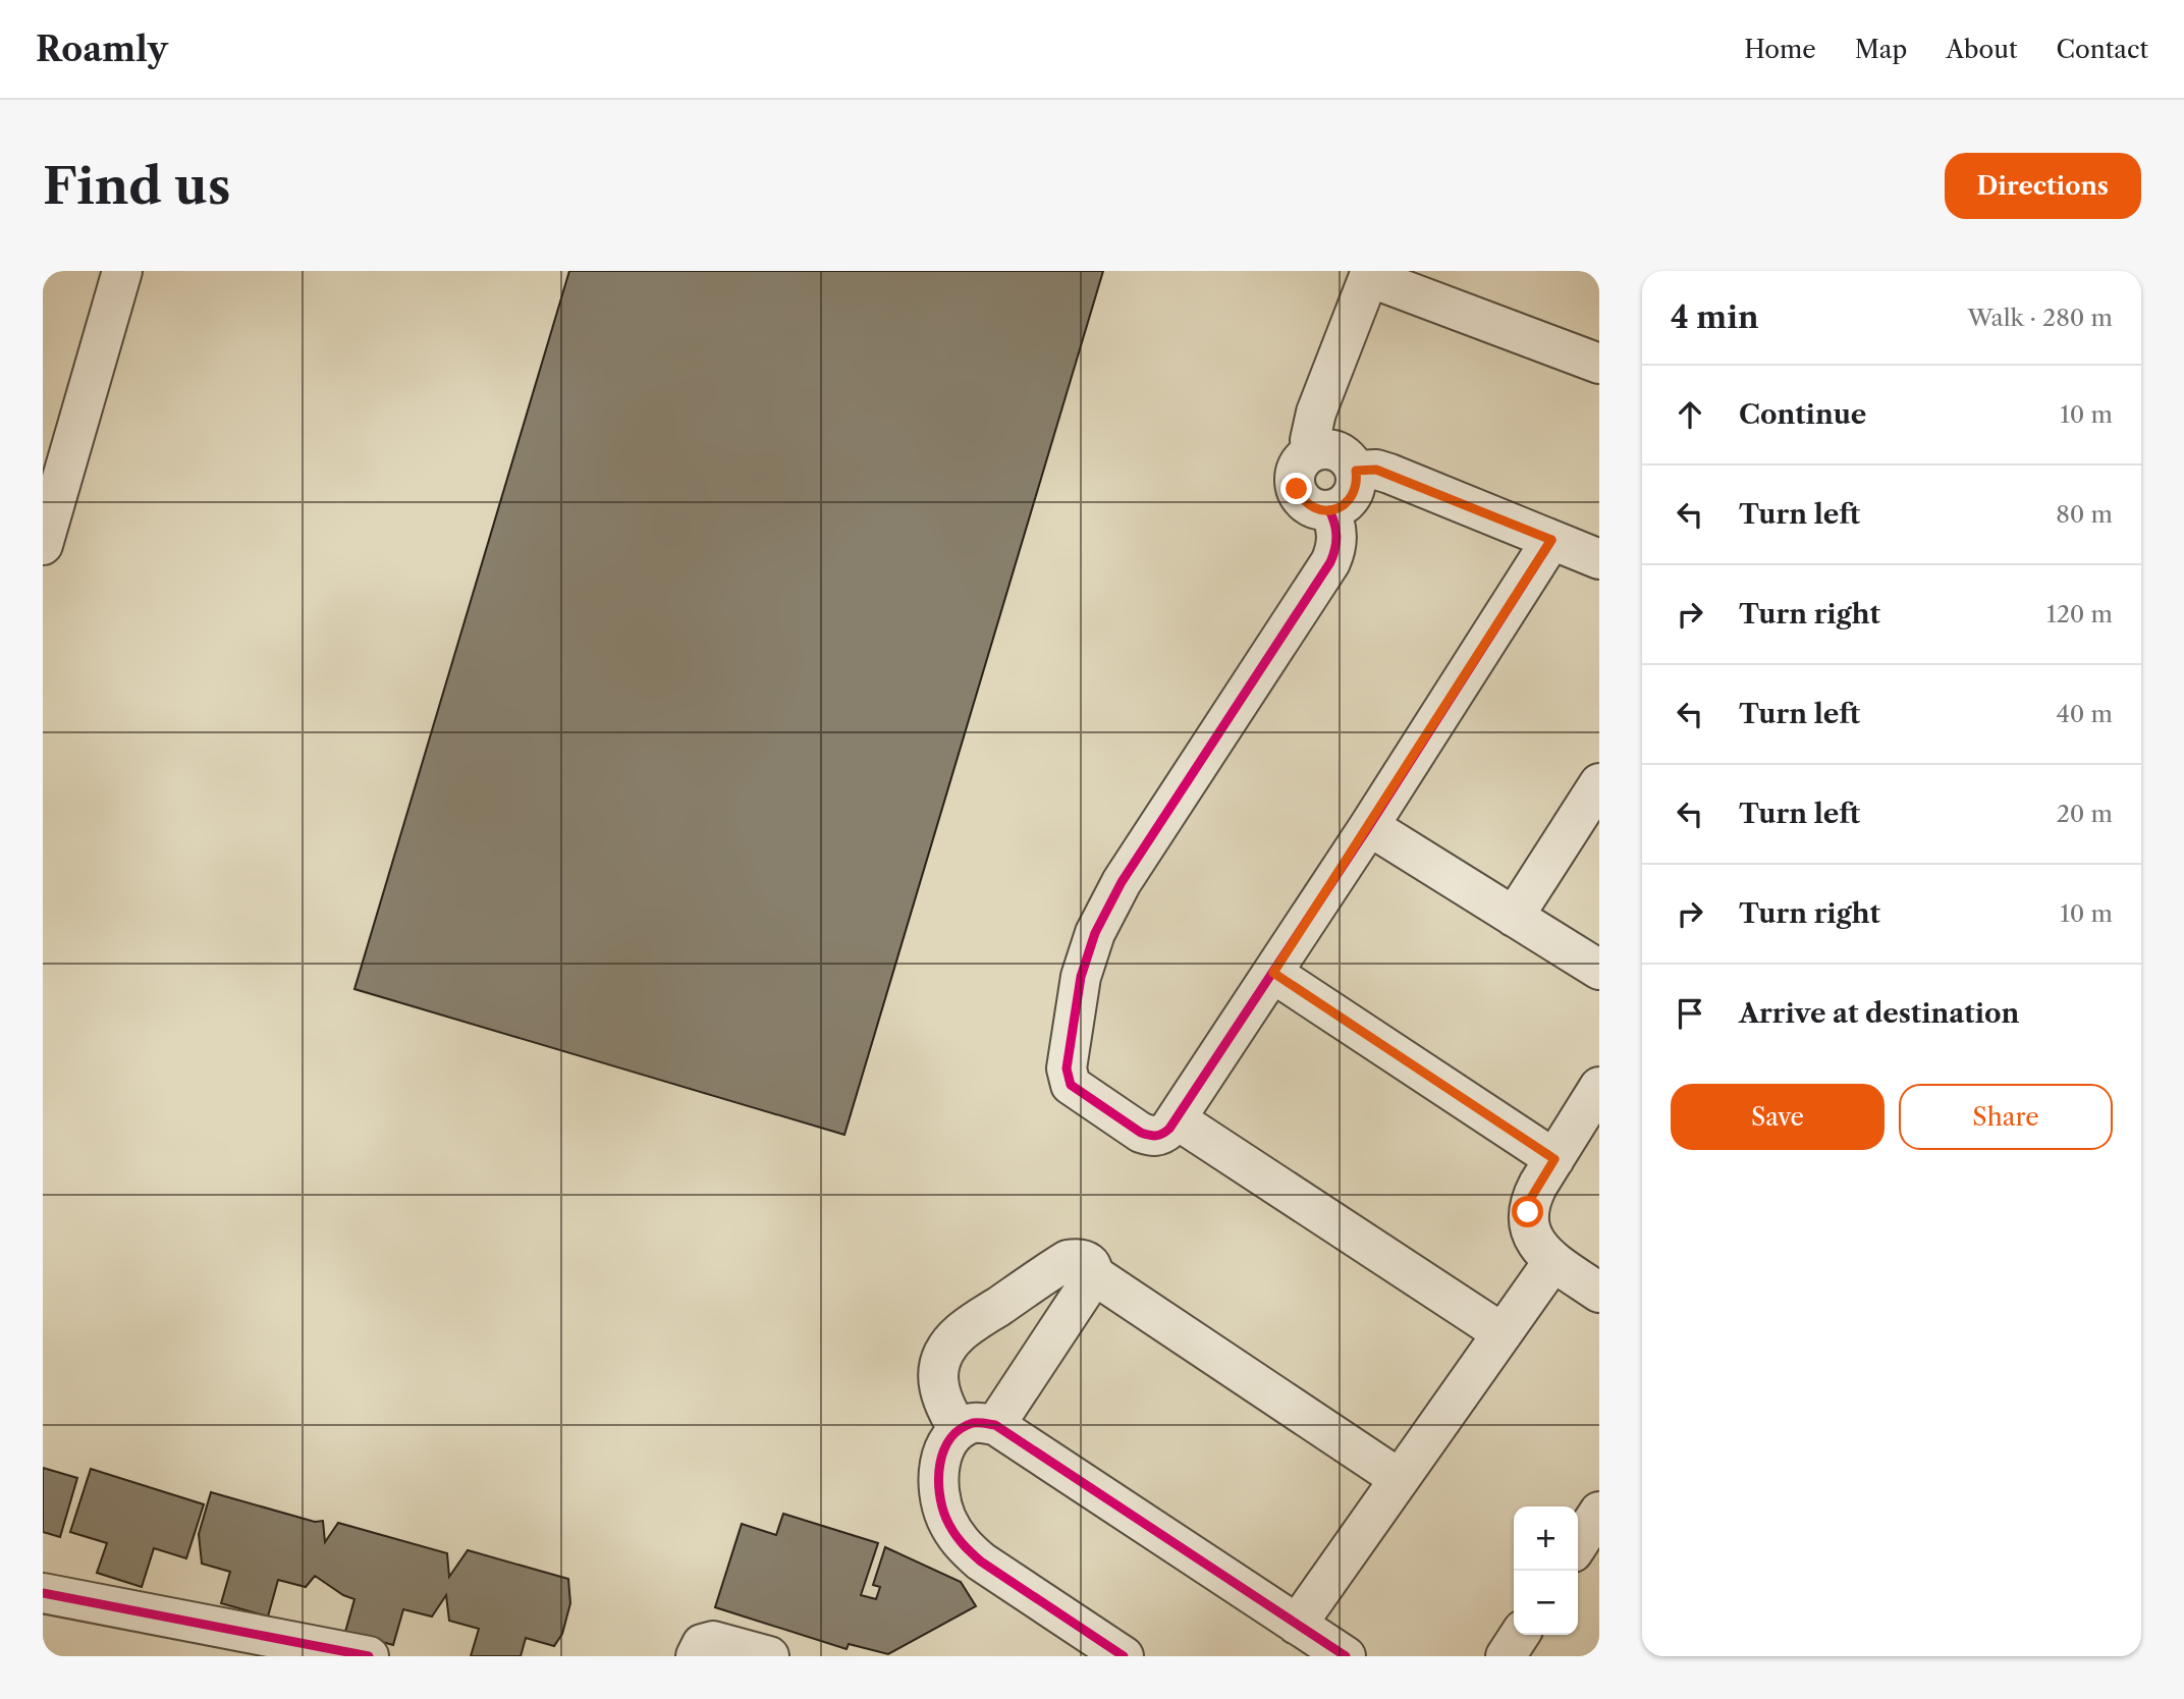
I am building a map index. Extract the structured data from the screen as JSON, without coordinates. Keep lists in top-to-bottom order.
{
  "page": {
    "header": "Roamly",
    "nav": [
      "Home",
      "Map",
      "About",
      "Contact"
    ],
    "buttons": [
      "Directions",
      ["Save", "Share"]
    ],
    "title": "Find us",
    "heading": ["4 min", "Walk · 280 m"],
    "list": [
      ["Continue", "10 m"],
      ["Turn left", "80 m"],
      ["Turn right", "120 m"],
      ["Turn left", "40 m"],
      ["Turn left", "20 m"],
      ["Turn right", "10 m"],
      "Arrive at destination"
    ],
    "map_buttons": ["+", "−"]
  }
}
